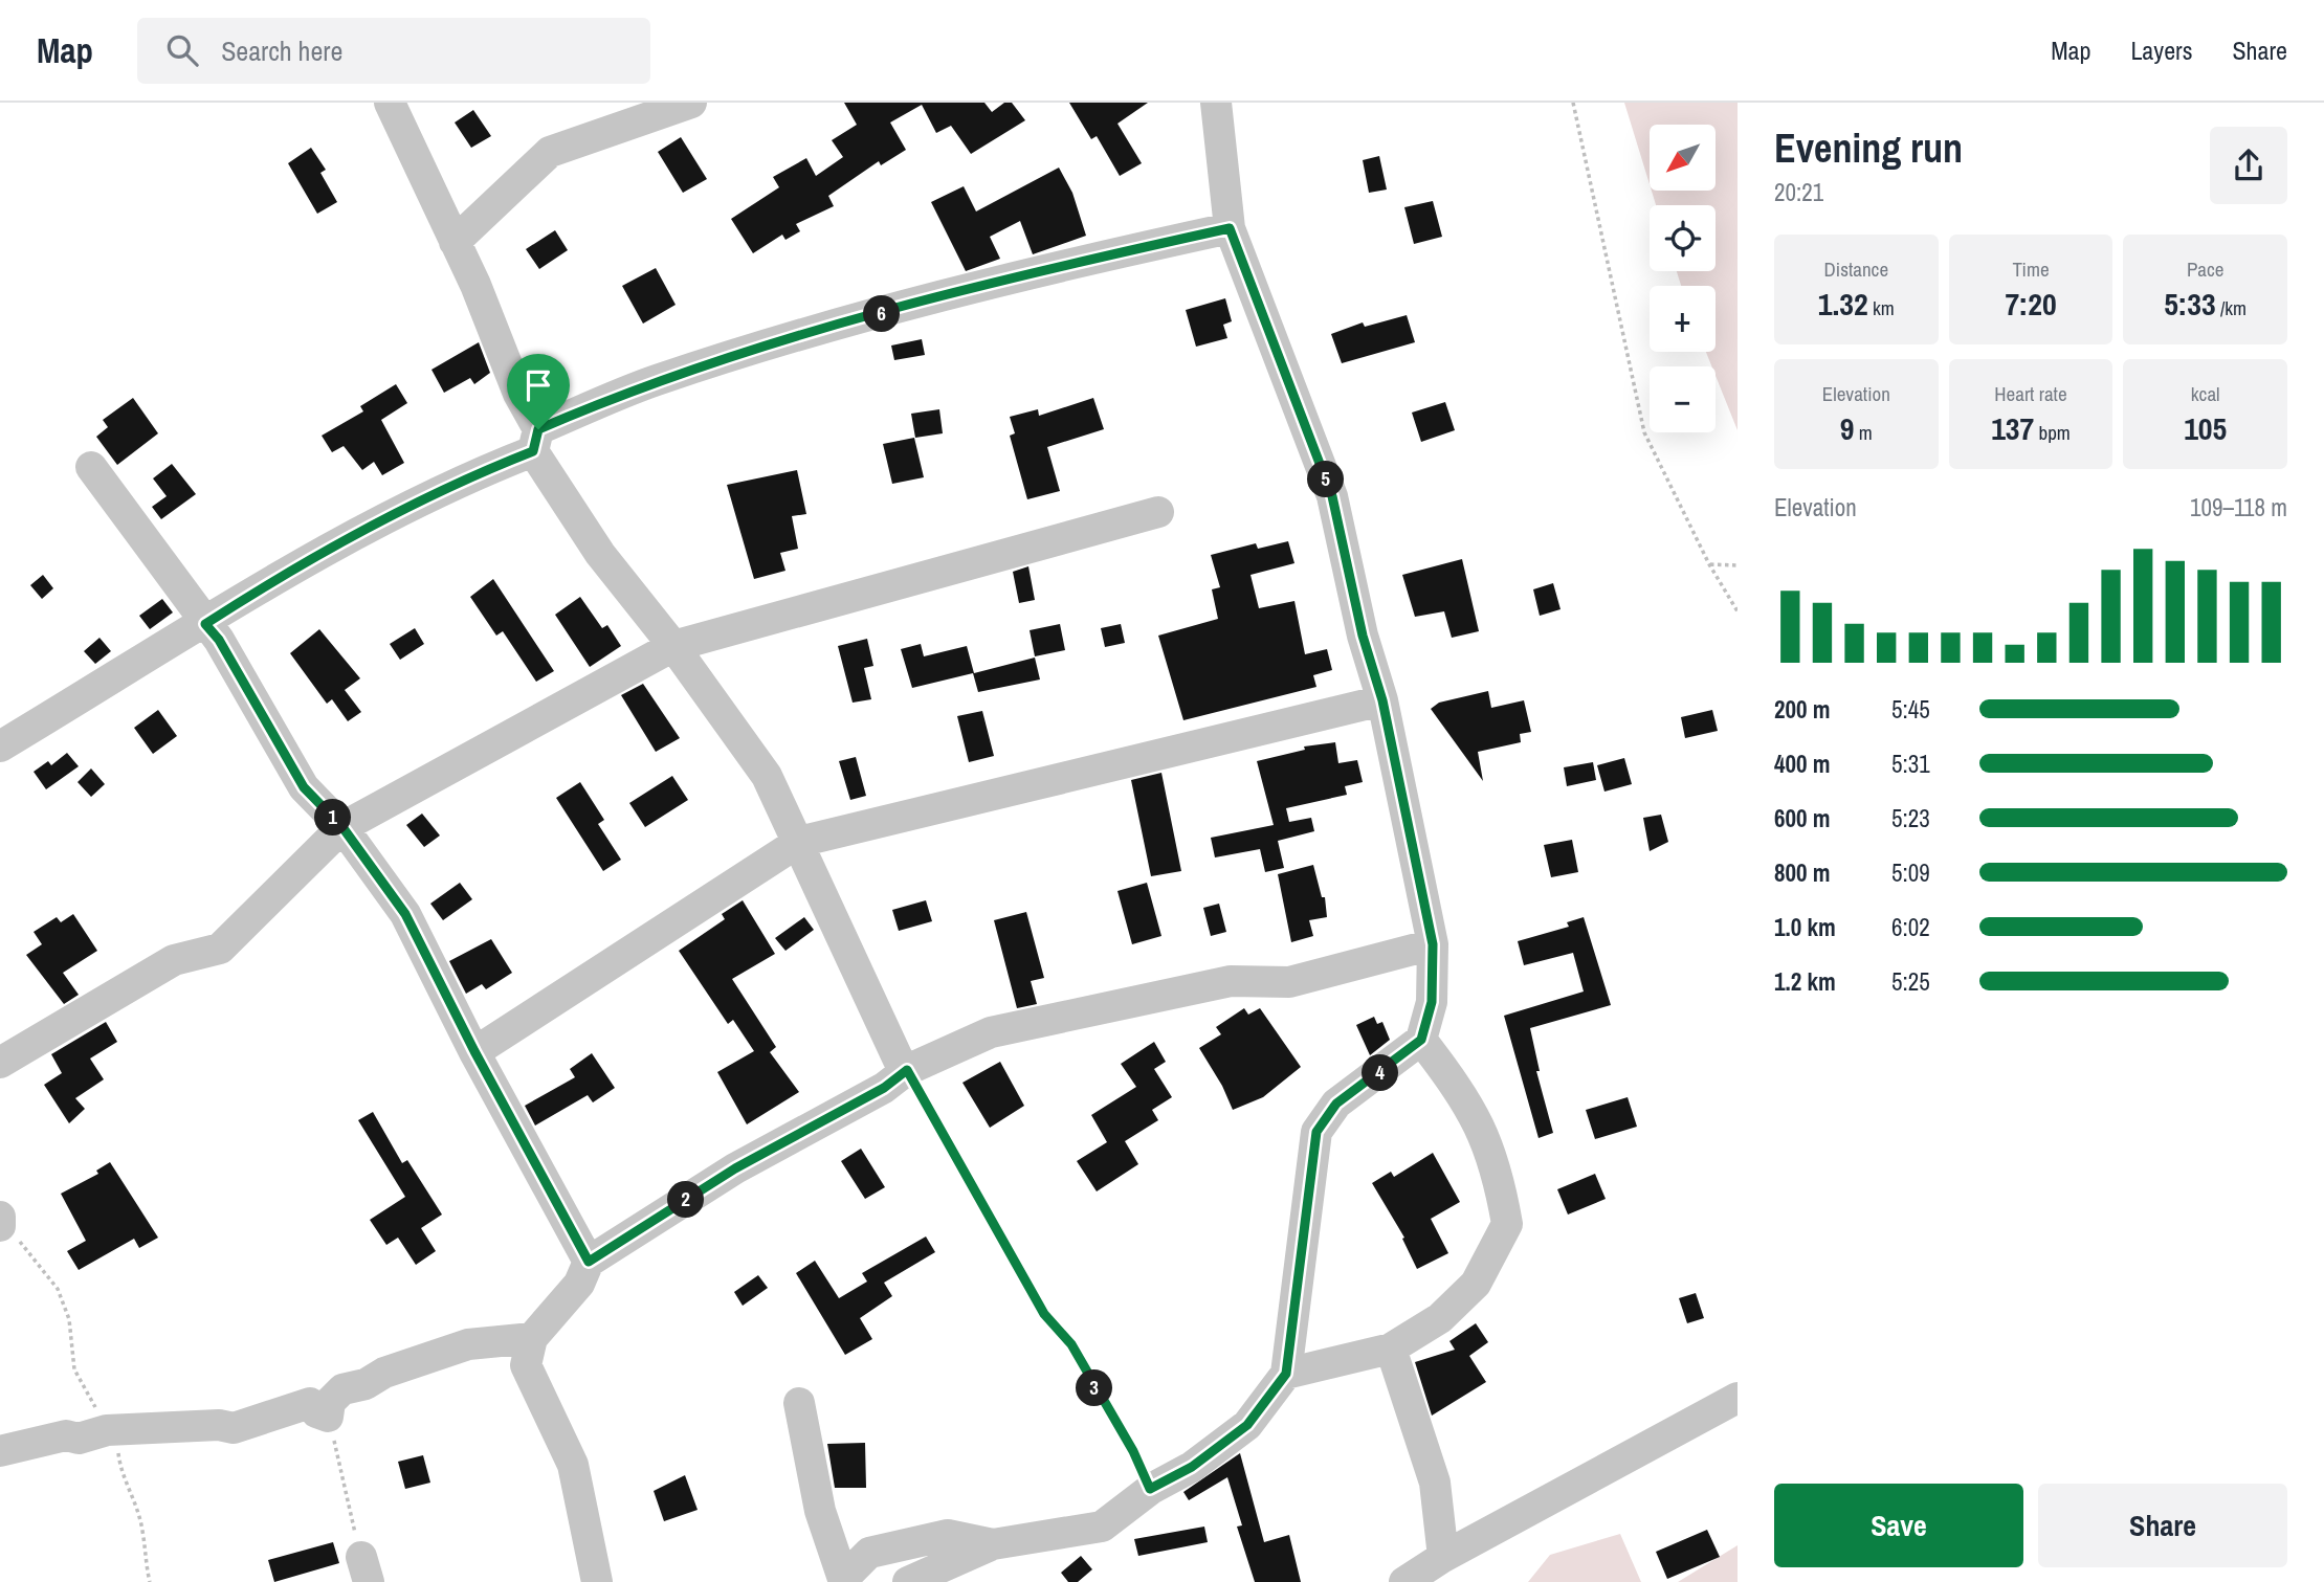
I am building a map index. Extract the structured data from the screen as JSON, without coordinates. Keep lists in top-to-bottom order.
{
  "north": "bottom left",
  "page": {
    "header": "Map",
    "search": "Search here",
    "nav": ["Map", "Layers", "Share"],
    "heading": ["Evening run", "20:21"],
    "map_buttons": ["+", "−"],
    "stats": [
      ["Distance", "1.32 km"],
      ["Time", "7:20"],
      ["Pace", "5:33 /km"],
      ["Elevation", "9 m"],
      ["Heart rate", "137 bpm"],
      ["kcal", "105"]
    ],
    "pins": [
      "6",
      "5",
      "1",
      "4",
      "2",
      "3"
    ],
    "chart": ["Elevation", "109–118 m"],
    "list": [
      {
        "name": "200 m",
        "note": "5:45"
      },
      {
        "name": "400 m",
        "note": "5:31"
      },
      {
        "name": "600 m",
        "note": "5:23"
      },
      {
        "name": "800 m",
        "note": "5:09"
      },
      {
        "name": "1.0 km",
        "note": "6:02"
      },
      {
        "name": "1.2 km",
        "note": "5:25"
      }
    ],
    "buttons": ["Save", "Share"]
  }
}
